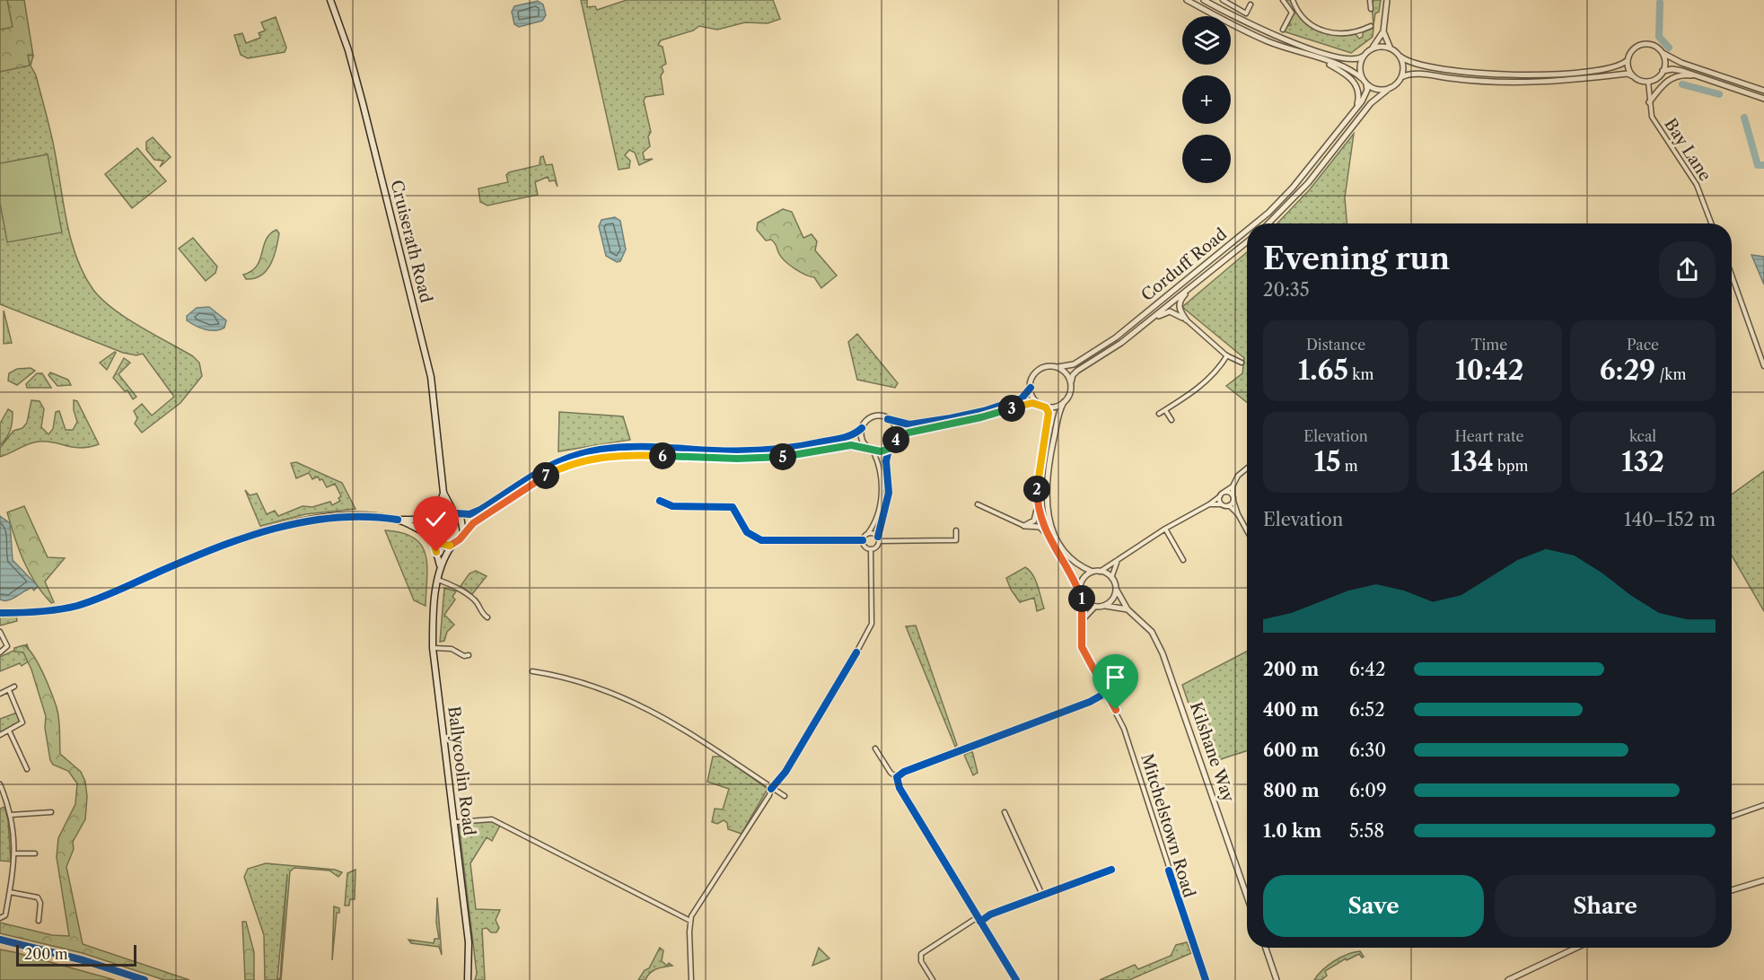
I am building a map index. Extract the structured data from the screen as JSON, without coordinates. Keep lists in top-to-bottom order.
{
  "streets": {
    "main road": ["Cruiserath Road", "Ballycoolin Road"],
    "street": [
      "Bay Lane",
      "Corduff Road",
      "Kilshane Way",
      "Mitchelstown Road"
    ]
  },
  "crossings": [
    ["Cruiserath Road", "Ballycoolin Road"],
    ["Kilshane Way", "Mitchelstown Road"]
  ],
  "scale_bar": "200 m",
  "page": {
    "map_buttons": ["+", "−"],
    "heading": ["Evening run", "20:35"],
    "stats": [
      ["Distance", "1.65 km"],
      ["Time", "10:42"],
      ["Pace", "6:29 /km"],
      ["Elevation", "15 m"],
      ["Heart rate", "134 bpm"],
      ["kcal", "132"]
    ],
    "pins": [
      "3",
      "4",
      "6",
      "5",
      "7",
      "2",
      "1"
    ],
    "chart": ["Elevation", "140–152 m"],
    "list": [
      {
        "name": "200 m",
        "note": "6:42"
      },
      {
        "name": "400 m",
        "note": "6:52"
      },
      {
        "name": "600 m",
        "note": "6:30"
      },
      {
        "name": "800 m",
        "note": "6:09"
      },
      {
        "name": "1.0 km",
        "note": "5:58"
      }
    ],
    "buttons": ["Save", "Share"],
    "scale": "200 m"
  }
}
